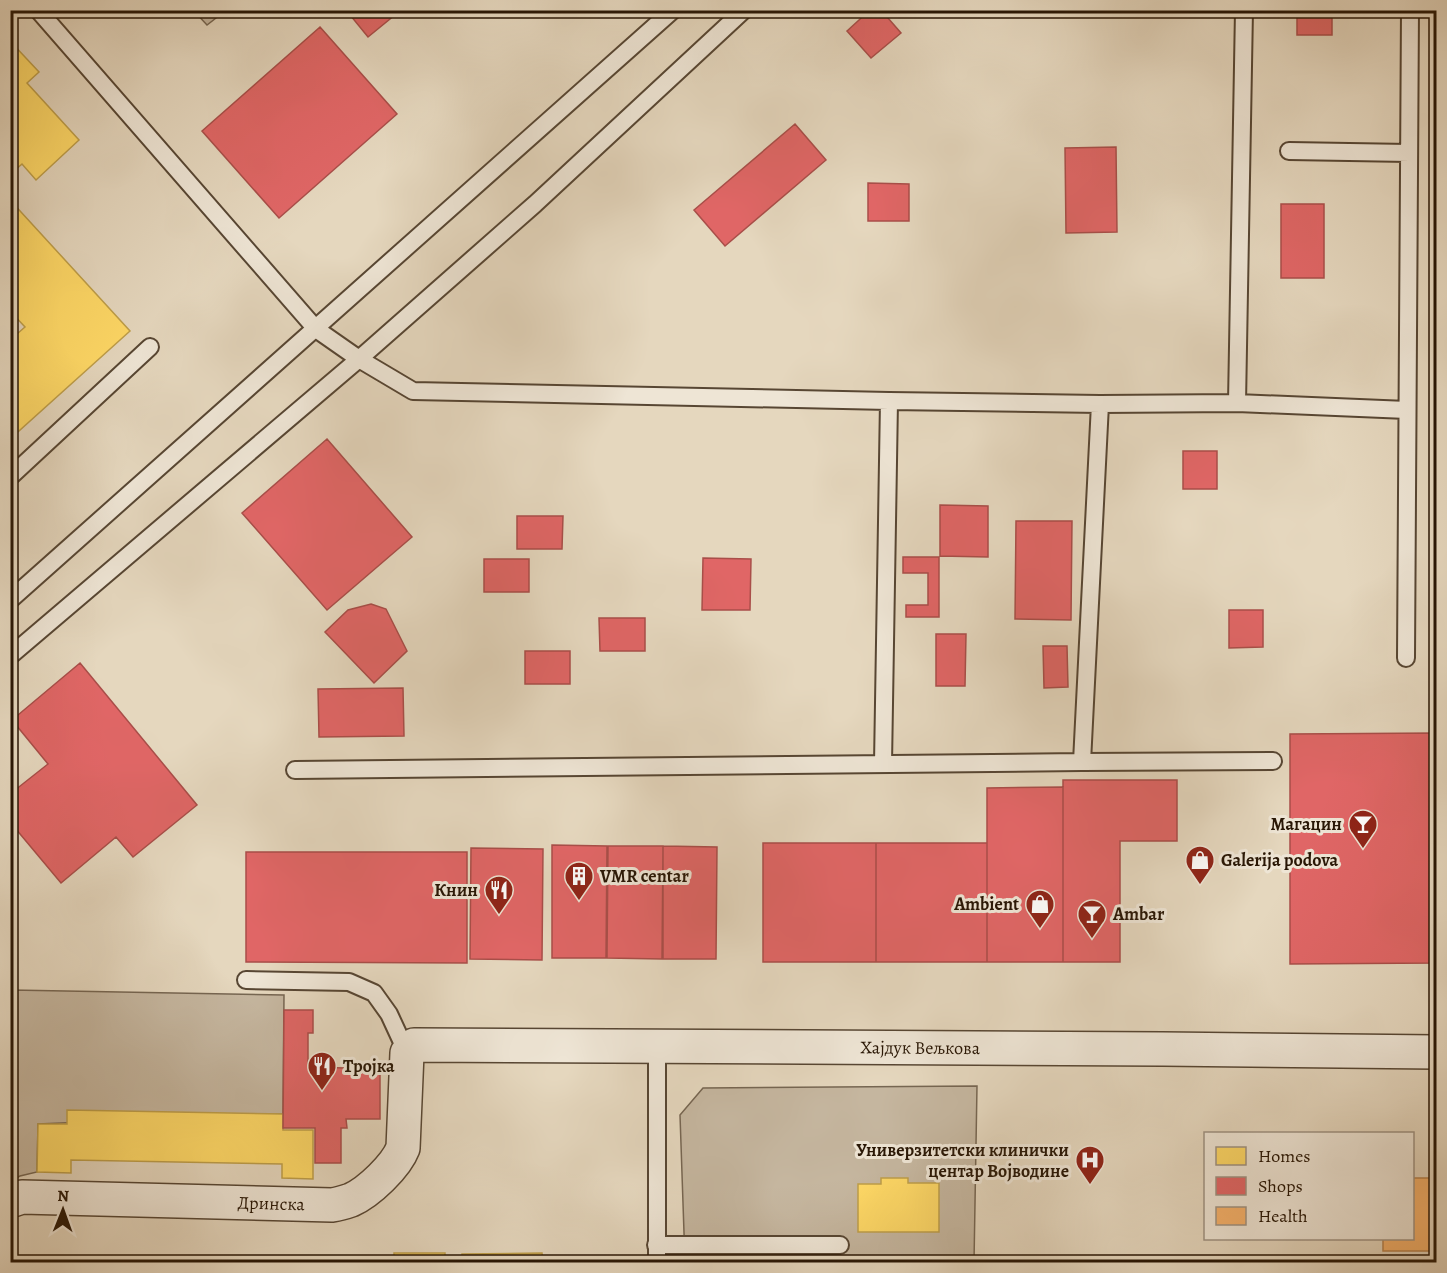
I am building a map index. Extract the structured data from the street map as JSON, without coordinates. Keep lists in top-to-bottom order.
{
  "streets": {
    "street": ["Хајдук Вељкова", "Дринска"]
  },
  "crossings": [
    ["Хајдук Вељкова", "Дринска"]
  ],
  "places": {
    "bar": ["Магацин", "Ambar"],
    "shop": ["Galerija podova", "Ambient"],
    "building": ["VMR centar"],
    "restaurant": ["Книн", "Тројка"],
    "hospital": ["Универзитетски клинички центар Војводине"]
  },
  "legend": ["Homes", "Shops", "Health"],
  "north": "top"
}
